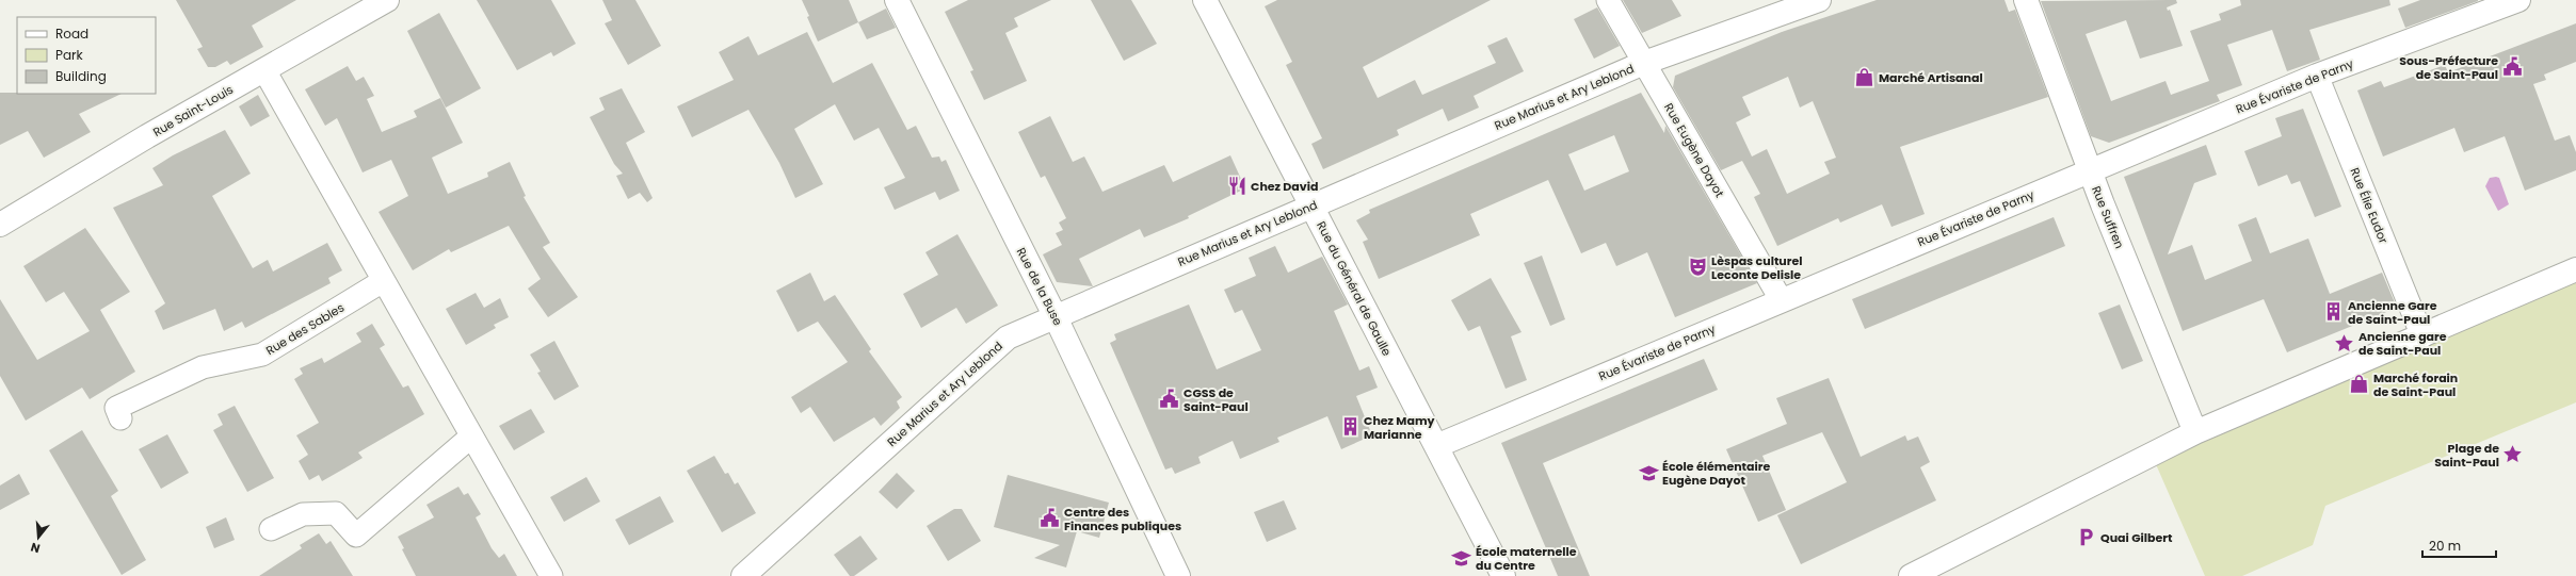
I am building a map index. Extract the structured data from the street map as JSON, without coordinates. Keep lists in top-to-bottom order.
{
  "streets": {
    "street": [
      "Rue Évariste de Parny",
      "Rue Marius et Ary Leblond",
      "Rue Saint-Louis",
      "Rue Eugène Dayot",
      "Rue Élie Eudor",
      "Rue Suffren",
      "Rue de la Buse",
      "Rue du Général de Gaulle",
      "Rue des Sables"
    ]
  },
  "crossings": [
    ["Rue Évariste de Parny", "Rue Eugène Dayot"],
    ["Rue Évariste de Parny", "Rue Élie Eudor"],
    ["Rue Évariste de Parny", "Rue Suffren"],
    ["Rue Évariste de Parny", "Rue du Général de Gaulle"],
    ["Rue Marius et Ary Leblond", "Rue Eugène Dayot"],
    ["Rue Marius et Ary Leblond", "Rue de la Buse"],
    ["Rue Marius et Ary Leblond", "Rue du Général de Gaulle"]
  ],
  "places": {
    "public building": ["Sous-Préfecture de Saint-Paul", "CGSS de Saint-Paul", "Centre des Finances publiques"],
    "shop": ["Marché Artisanal", "Marché forain de Saint-Paul"],
    "restaurant": ["Chez David"],
    "theatre": ["Lèspas culturel Leconte Delisle"],
    "building": ["Ancienne Gare de Saint-Paul", "Chez Mamy Marianne"],
    "place": ["Ancienne gare de Saint-Paul", "Plage de Saint-Paul"],
    "school or university": ["École élémentaire Eugène Dayot", "École maternelle du Centre"],
    "parking": ["Quai Gilbert"]
  },
  "legend": ["Road", "Park", "Building"],
  "scale_bar": "20 m",
  "north": "bottom"
}
